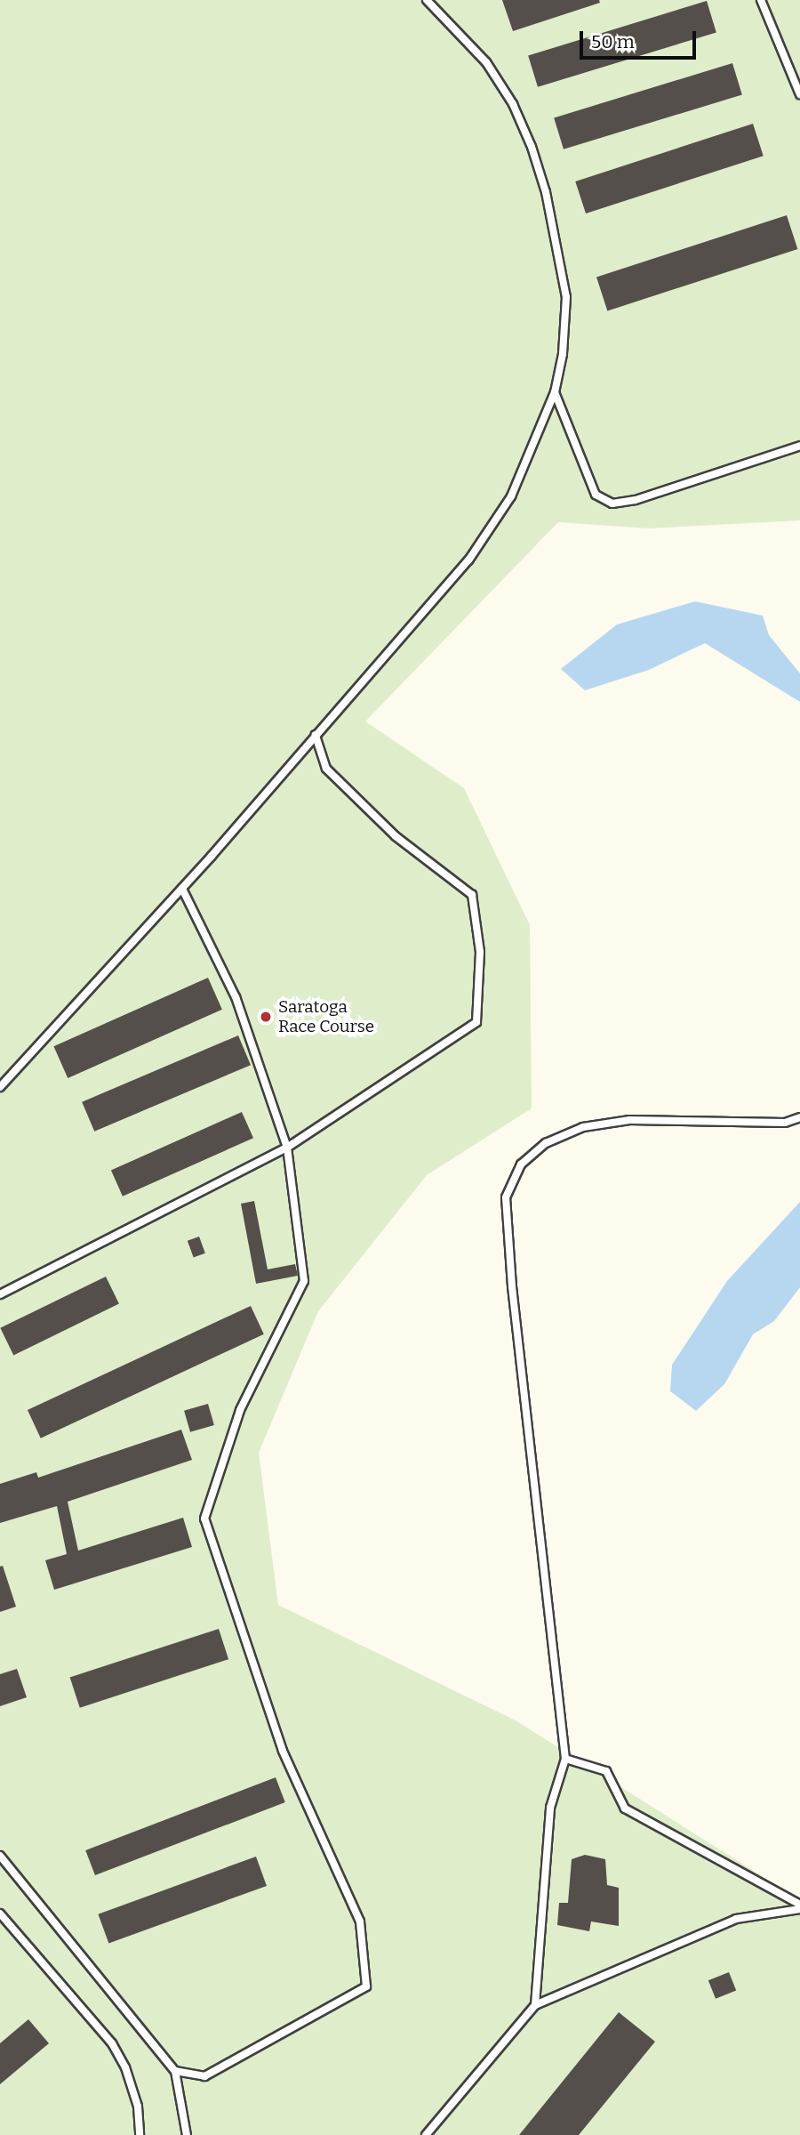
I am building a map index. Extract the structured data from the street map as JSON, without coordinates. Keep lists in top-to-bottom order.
{
  "places": ["Saratoga Race Course"],
  "scale_bar": "50 m"
}
